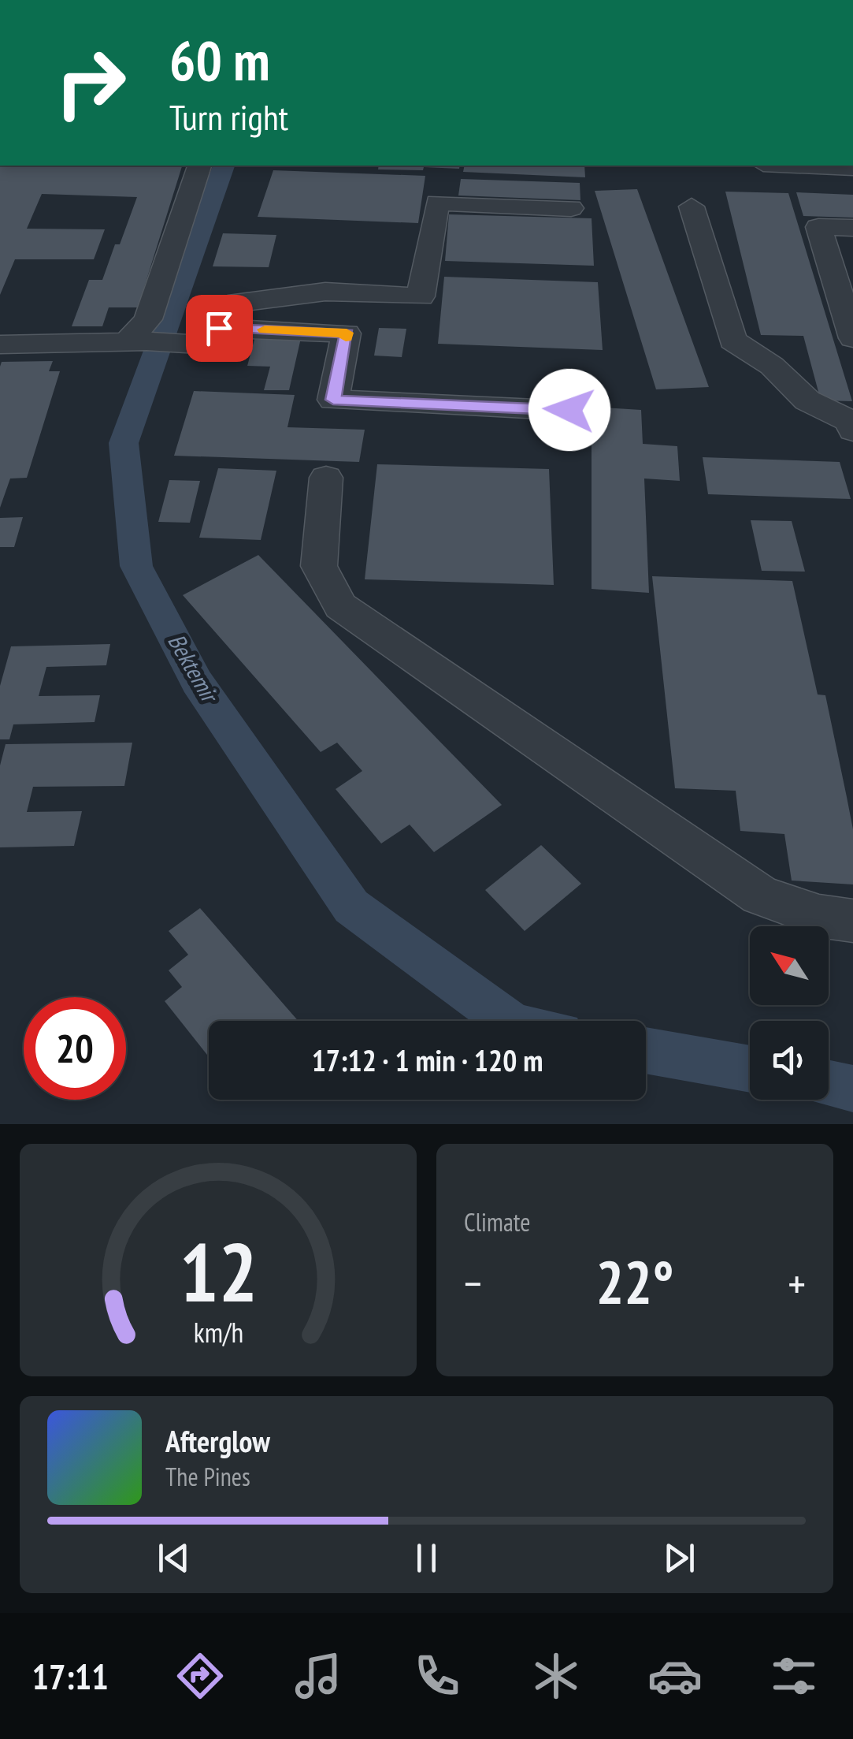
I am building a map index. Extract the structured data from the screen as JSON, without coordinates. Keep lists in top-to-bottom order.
{
  "water": ["Bektemir"],
  "north": "top left",
  "page": {
    "turn": ["60 m", "Turn right"],
    "limit": "20",
    "trip": "17:12 · 1 min · 120 m",
    "tile": "Climate",
    "heat": ["−", "22°", "+"],
    "song": ["Afterglow", "The Pines"],
    "tabs": "17:11",
    "gauge": ["12", "km/h"]
  }
}
